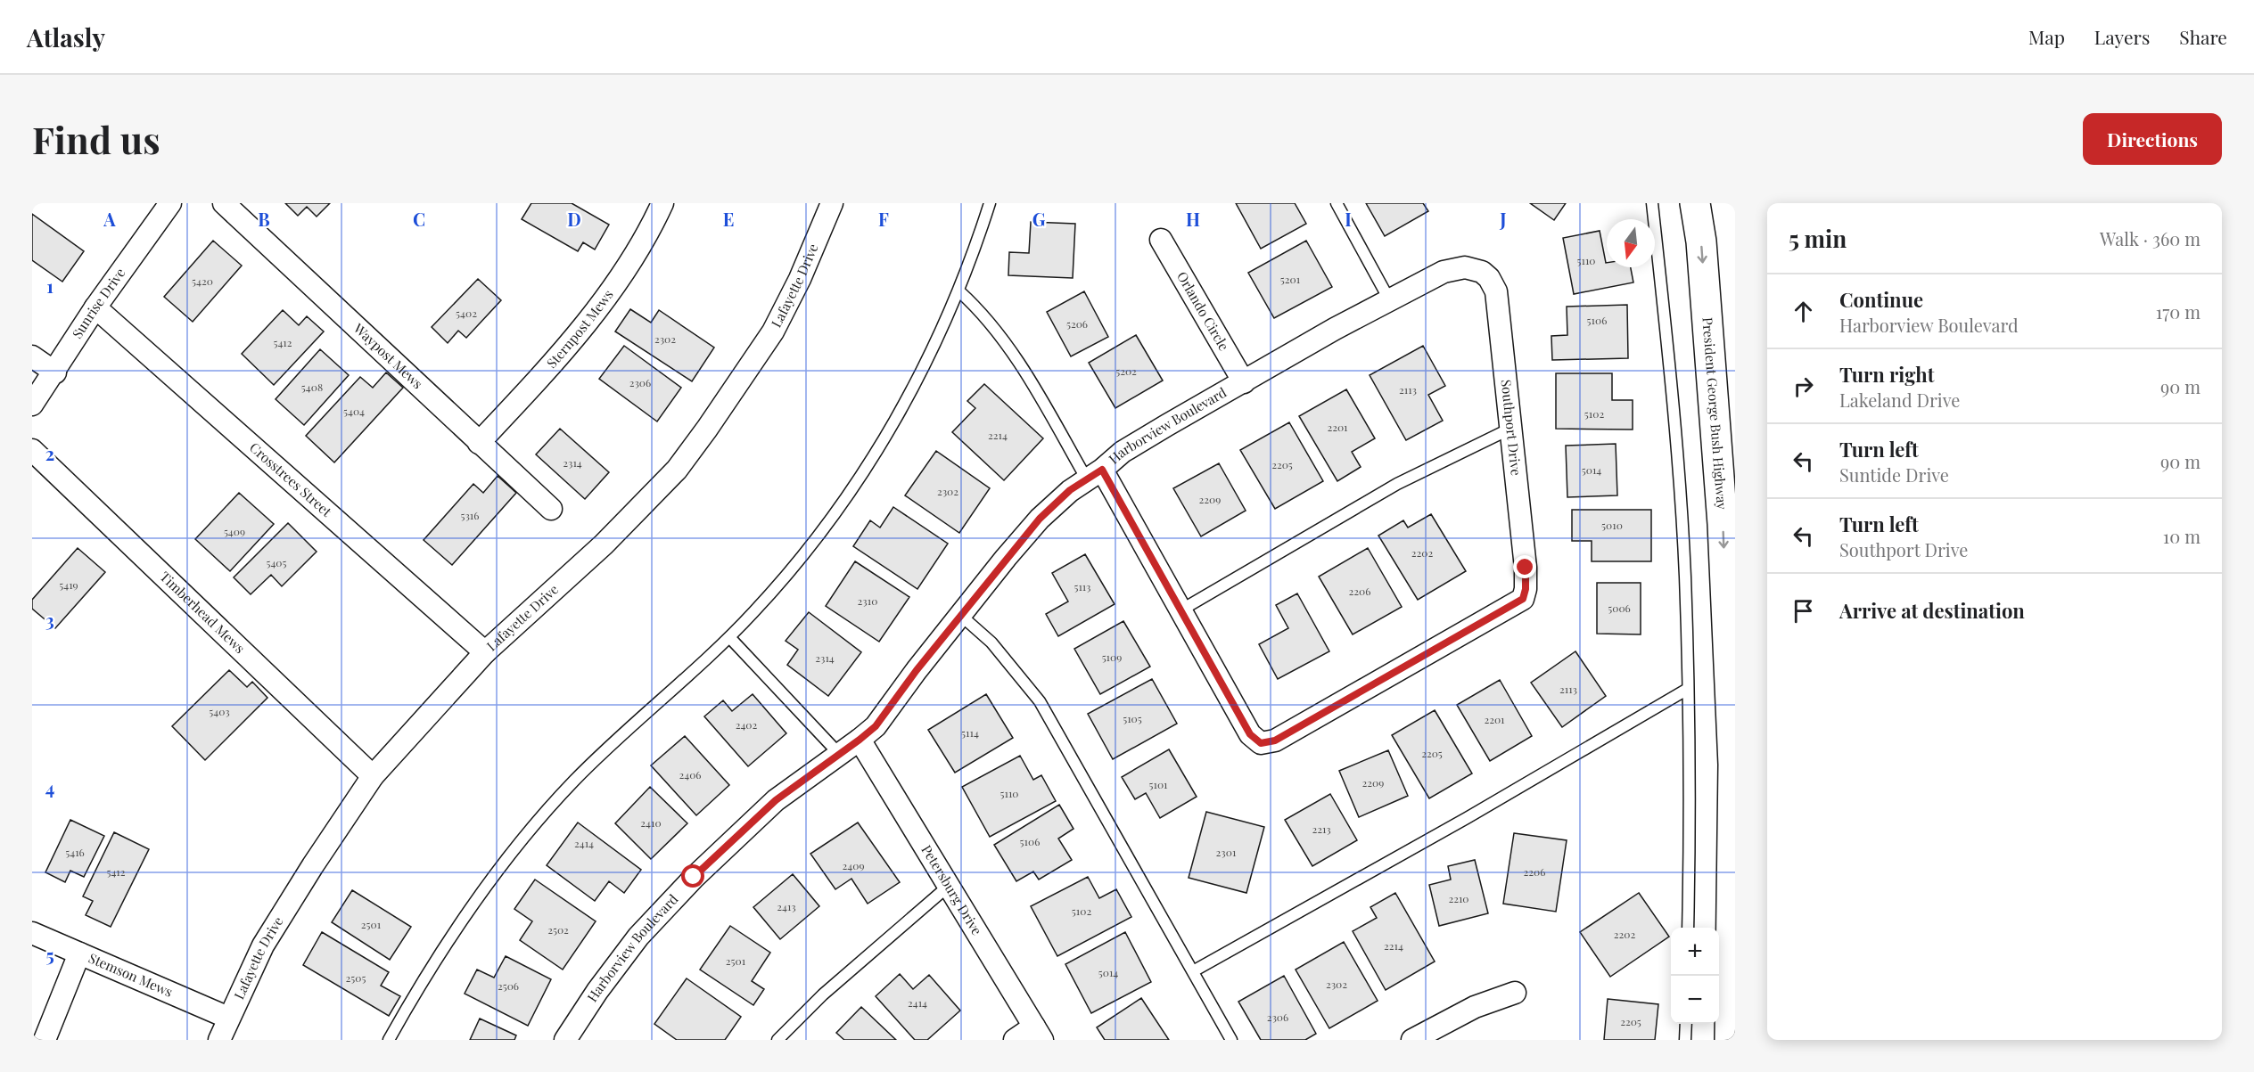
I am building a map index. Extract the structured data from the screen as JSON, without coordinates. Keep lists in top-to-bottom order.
{
  "streets": {
    "main road": ["President George Bush Highway"],
    "street": [
      "Lafayette Drive",
      "Sunrise Drive",
      "Orlando Circle",
      "Sternpost Mews",
      "Waypost Mews",
      "Harborview Boulevard",
      "Southport Drive",
      "Crosstrees Street",
      "Timberhead Mews",
      "Petersburg Drive",
      "Stemson Mews"
    ]
  },
  "crossings": [
    ["Lafayette Drive", "Crosstrees Street"],
    ["Lafayette Drive", "Timberhead Mews"],
    ["Lafayette Drive", "Stemson Mews"],
    ["Sunrise Drive", "Crosstrees Street"],
    ["Orlando Circle", "Harborview Boulevard"],
    ["Sternpost Mews", "Waypost Mews"],
    ["Harborview Boulevard", "Southport Drive"],
    ["Harborview Boulevard", "Petersburg Drive"]
  ],
  "one_way": ["President George Bush Highway"],
  "house_numbers": [
    "5110",
    "5201",
    "5420",
    "5402",
    "5106",
    "5206",
    "2302",
    "5412",
    "5202",
    "2306",
    "5408",
    "2113",
    "5404",
    "5102",
    "2201",
    "2214",
    "2314",
    "2205",
    "5014",
    "2302",
    "2209",
    "5316",
    "5010",
    "5409",
    "2202",
    "5405",
    "5419",
    "5113",
    "2206",
    "2310",
    "5006",
    "5109",
    "2314",
    "2113",
    "5403",
    "5105",
    "2201",
    "2402",
    "5114",
    "2205",
    "2406",
    "2209",
    "5101",
    "5110",
    "2410",
    "2213",
    "5106",
    "2414",
    "5416",
    "2301",
    "2409",
    "5412",
    "2206",
    "2210",
    "2413",
    "5102",
    "2501",
    "2502",
    "2202",
    "2214",
    "2501",
    "5014",
    "2505",
    "2302",
    "2506",
    "2414",
    "2306",
    "2205"
  ],
  "north": "bottom",
  "page": {
    "header": "Atlasly",
    "nav": ["Map", "Layers", "Share"],
    "buttons": "Directions",
    "title": "Find us",
    "heading": ["5 min", "Walk · 360 m"],
    "list": [
      ["Continue", "Harborview Boulevard", "170 m"],
      ["Turn right", "Lakeland Drive", "90 m"],
      ["Turn left", "Suntide Drive", "90 m"],
      ["Turn left", "Southport Drive", "10 m"],
      "Arrive at destination"
    ],
    "map_buttons": ["+", "−"]
  },
  "grid": {
    "columns": [
      "A",
      "B",
      "C",
      "D",
      "E",
      "F",
      "G",
      "H",
      "I",
      "J"
    ],
    "rows": [
      "1",
      "2",
      "3",
      "4",
      "5"
    ]
  }
}
